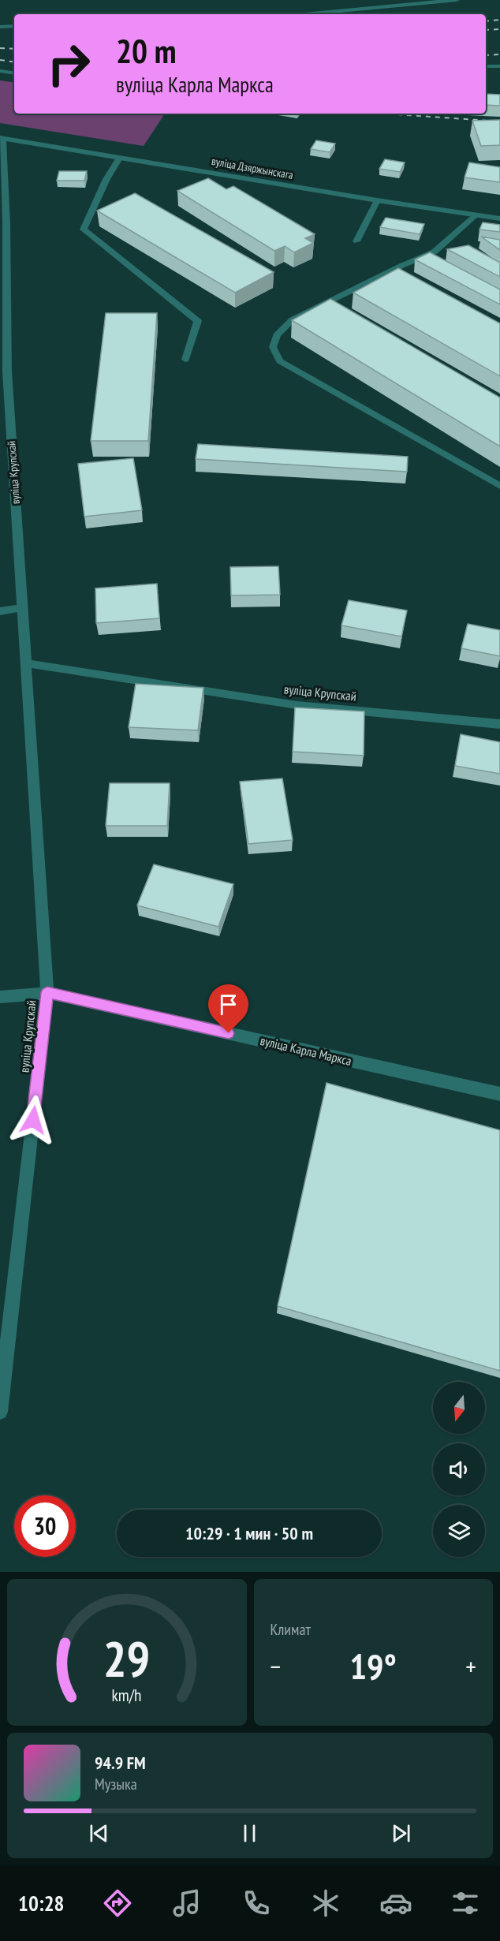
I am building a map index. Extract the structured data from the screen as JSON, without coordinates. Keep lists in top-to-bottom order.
{
  "streets": {
    "street": ["вуліца Дзяржынскага", "вуліца Крупскай", "вуліца Карла Маркса"]
  },
  "crossings": [
    ["вуліца Дзяржынскага", "вуліца Крупскай"],
    ["вуліца Крупскай", "вуліца Карла Маркса"]
  ],
  "north": "bottom",
  "page": {
    "turn": ["20 m", "вуліца Карла Маркса"],
    "limit": "30",
    "trip": "10:29 · 1 мин · 50 m",
    "tile": "Климат",
    "heat": ["−", "19°", "+"],
    "song": ["94.9 FM", "Музыка"],
    "tabs": "10:28",
    "gauge": ["29", "km/h"]
  }
}
